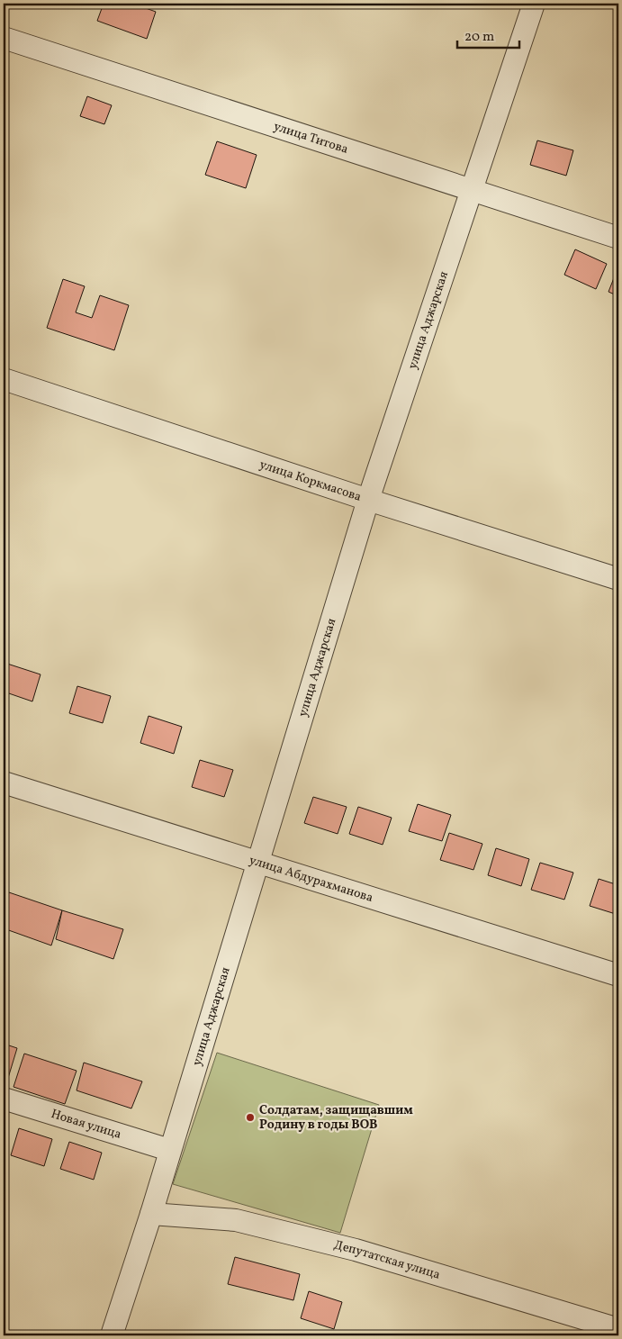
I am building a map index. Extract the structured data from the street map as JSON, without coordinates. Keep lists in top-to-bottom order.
{
  "streets": {
    "street": [
      "улица Титова",
      "улица Аджарская",
      "улица Коркмасова",
      "улица Абдурахманова",
      "Новая улица",
      "Депутатская улица"
    ]
  },
  "crossings": [
    ["улица Титова", "улица Аджарская"],
    ["улица Аджарская", "улица Коркмасова"],
    ["улица Аджарская", "улица Абдурахманова"],
    ["улица Аджарская", "Новая улица"],
    ["улица Аджарская", "Депутатская улица"]
  ],
  "places": ["Солдатам, защищавшим Родину в годы ВОВ"],
  "scale_bar": "20 m"
}
